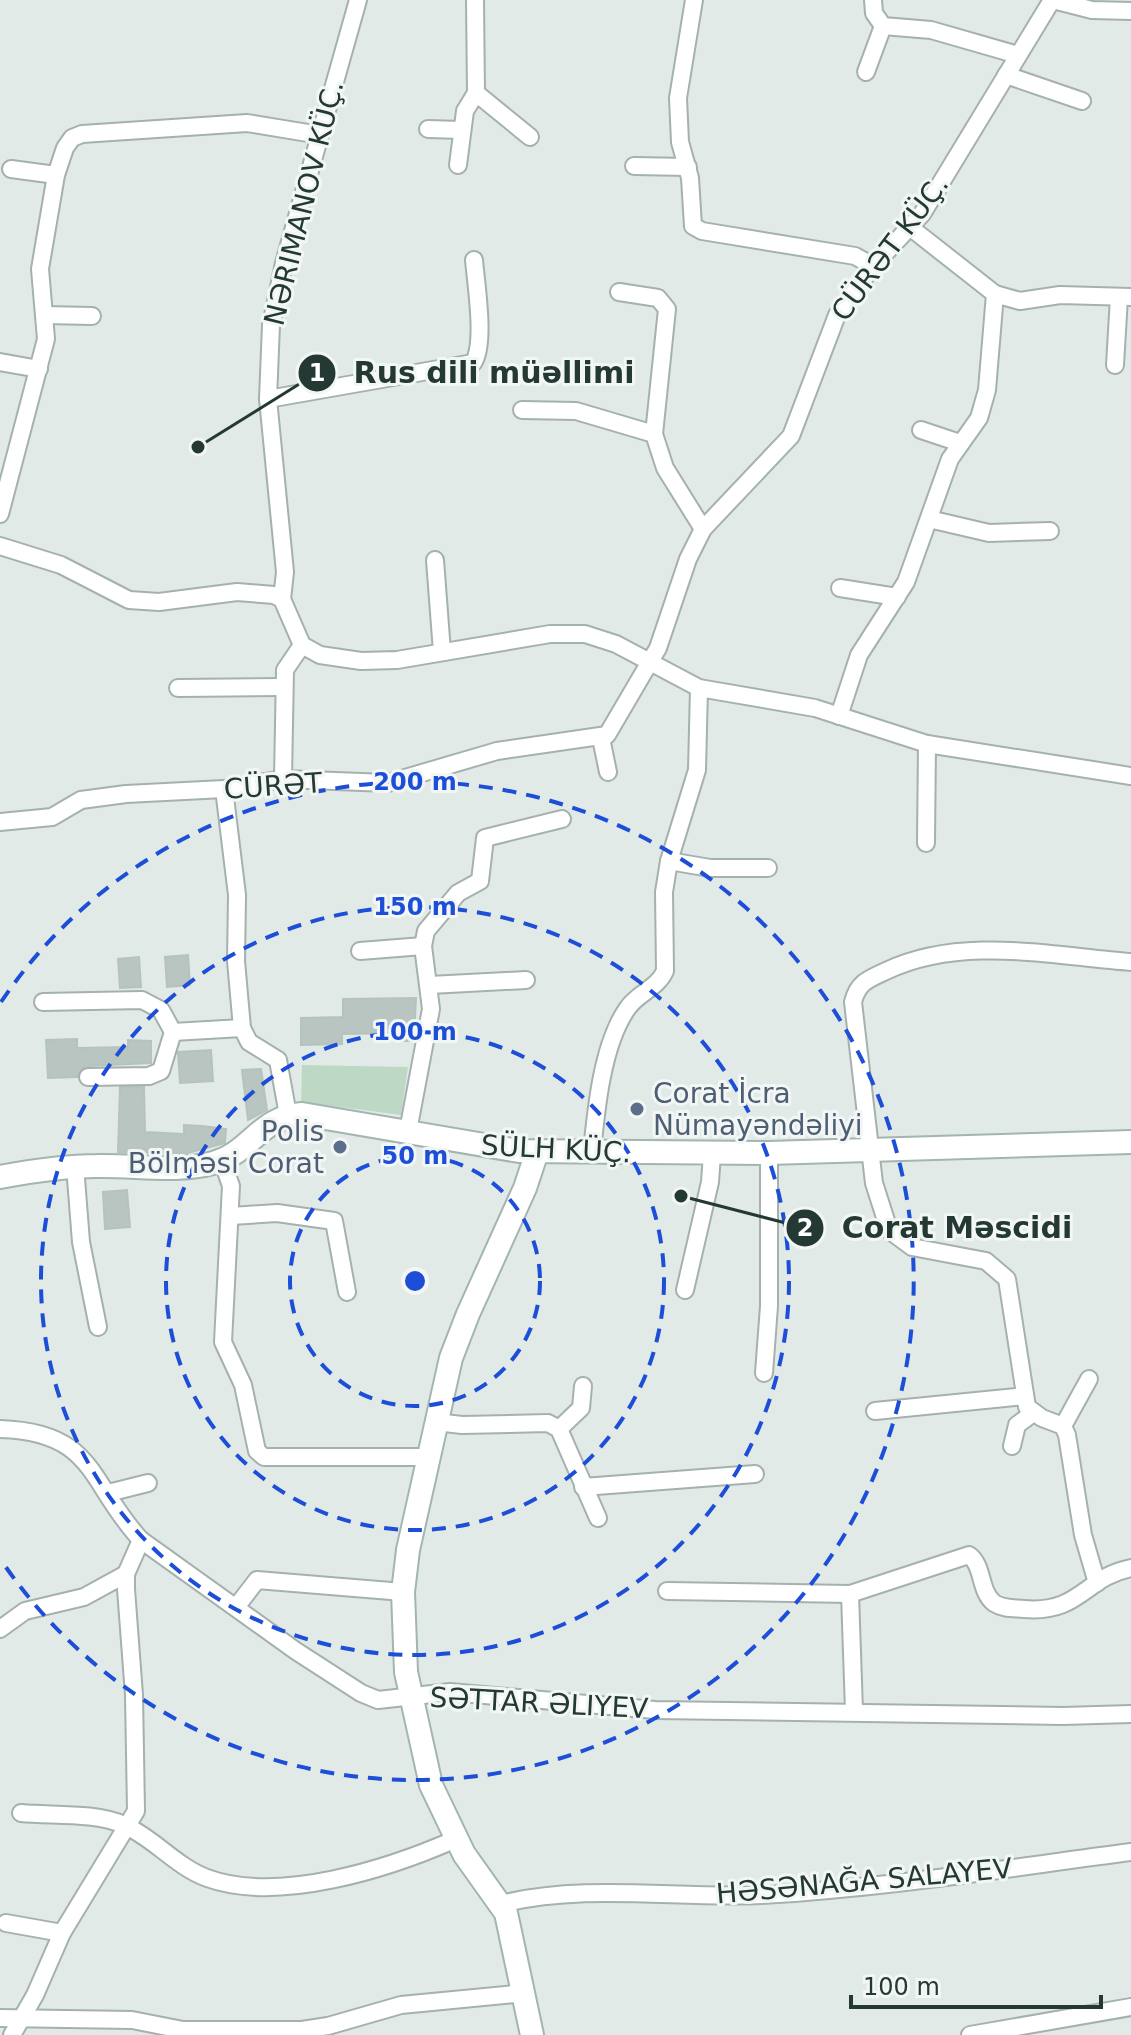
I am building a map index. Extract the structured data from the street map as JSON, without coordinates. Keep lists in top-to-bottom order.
{
  "streets": {
    "street": [
      "NƏRIMANOV KÜÇ.",
      "CÜRƏT KÜÇ.",
      "CÜRƏT",
      "SÜLH KÜÇ.",
      "SƏTTAR ƏLIYEV",
      "HƏSƏNAĞA SALAYEV"
    ]
  },
  "places": [
    "Rus dili müəllimi",
    "Corat İcra Nümayəndəliyi",
    "Polis Bölmәsi Corat",
    "Corat Məscidi"
  ],
  "scale_bar": "100 m",
  "rings": [
    "200 m",
    "150 m",
    "100 m",
    "50 m"
  ]
}
